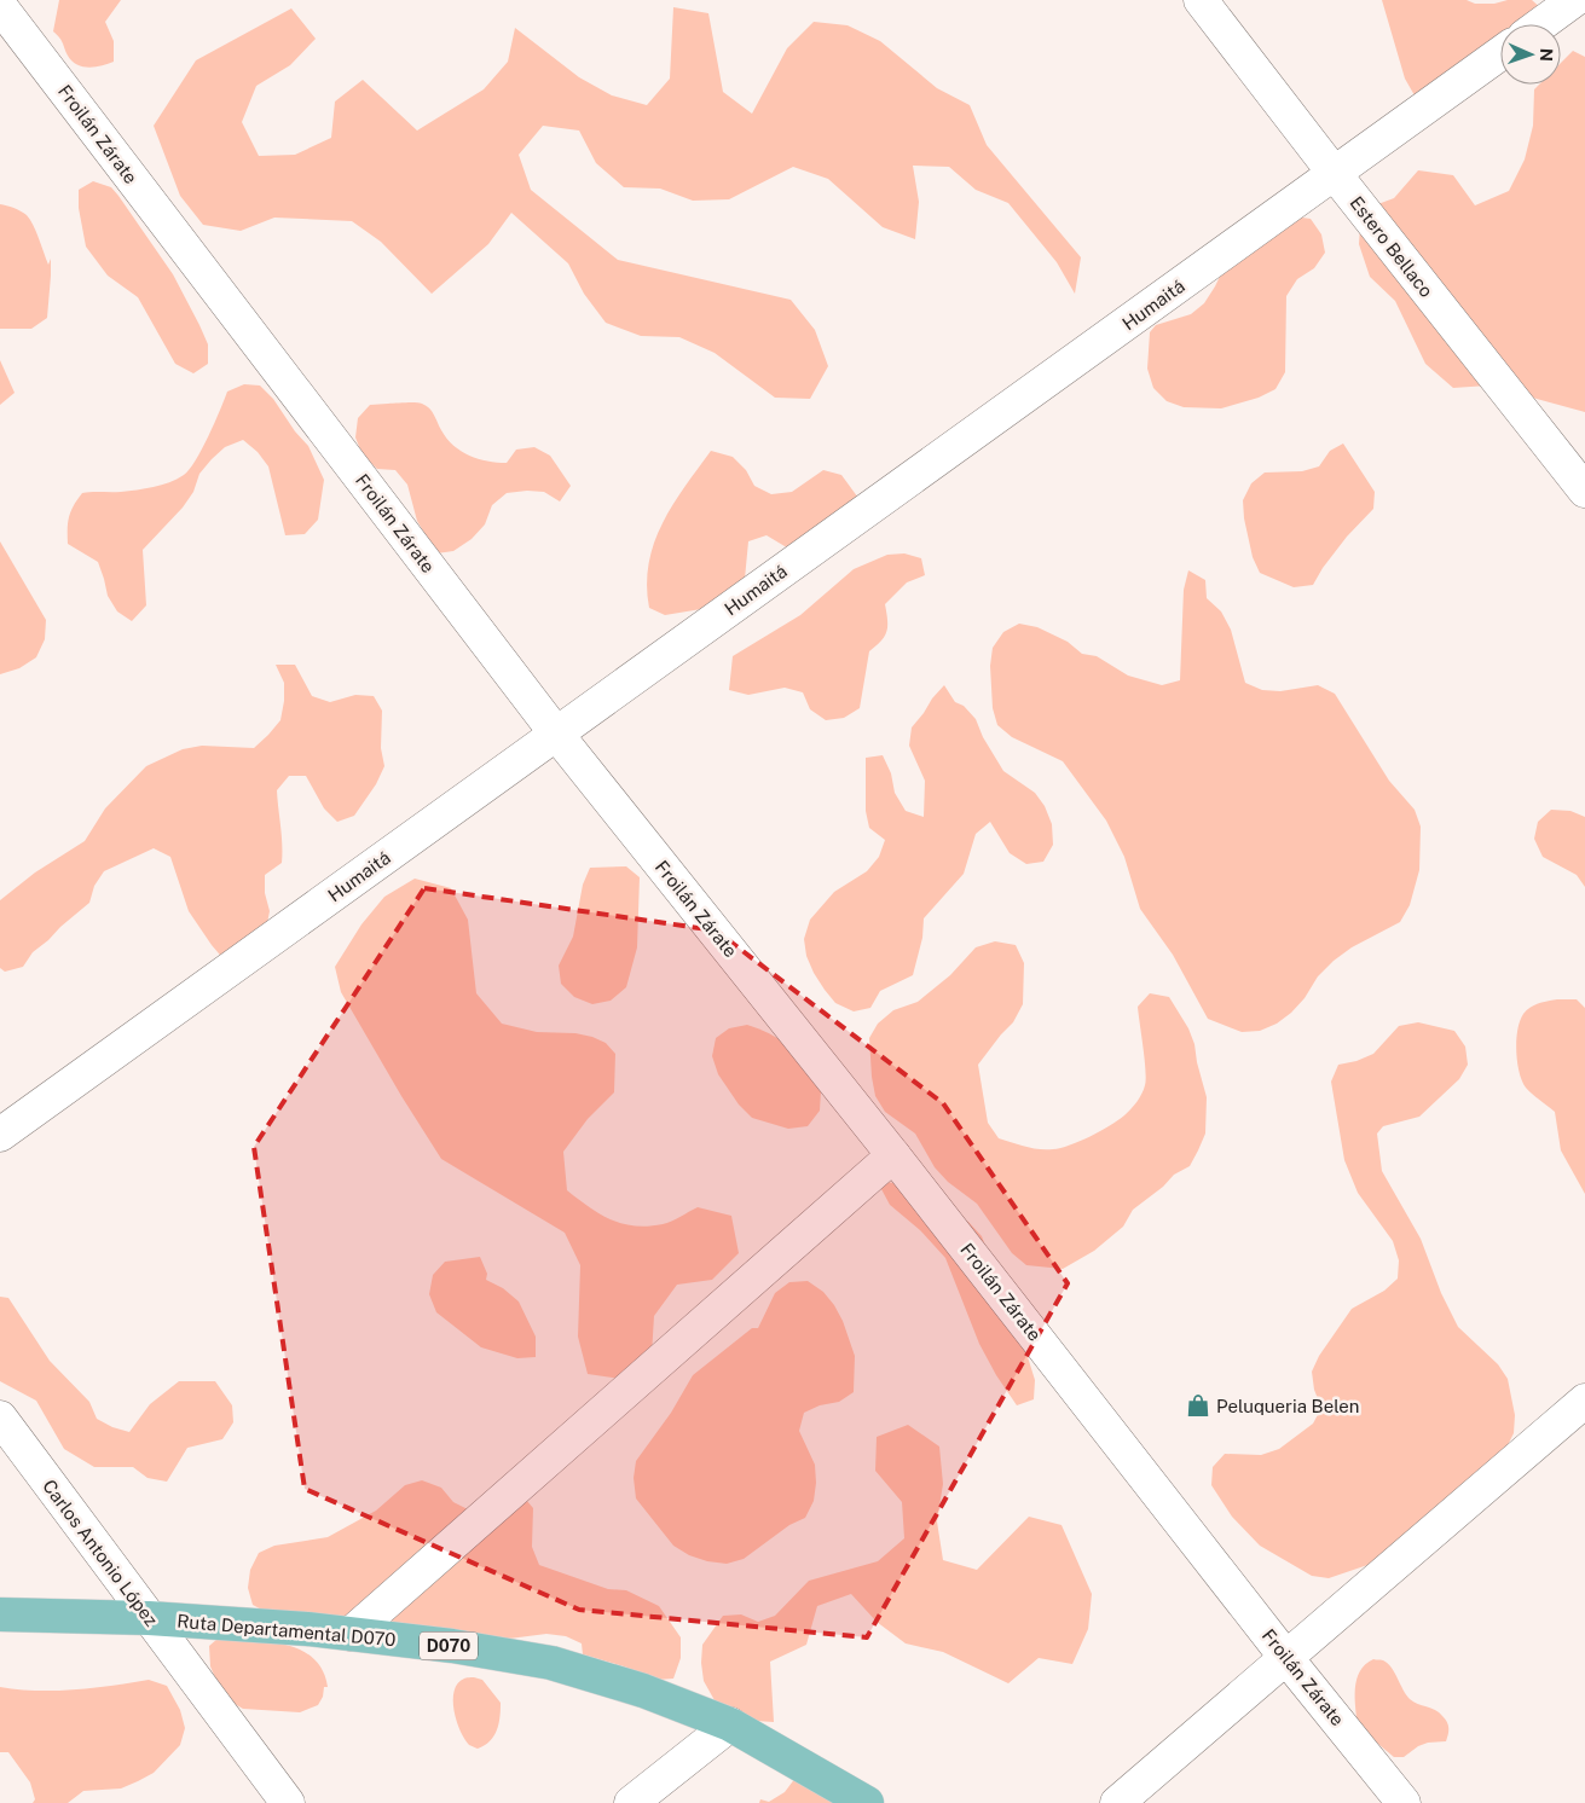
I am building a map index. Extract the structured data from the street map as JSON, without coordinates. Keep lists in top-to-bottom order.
{
  "streets": {
    "main road": ["Ruta Departamental D070", "D070"],
    "street": [
      "Froilán Zárate",
      "Estero Bellaco",
      "Humaitá",
      "Carlos Antonio López"
    ]
  },
  "crossings": [
    ["Froilán Zárate", "Humaitá"],
    ["Estero Bellaco", "Humaitá"],
    ["Carlos Antonio López", "Ruta Departamental D070"]
  ],
  "places": {
    "shop": ["Peluqueria Belen"]
  },
  "north": "right"
}
